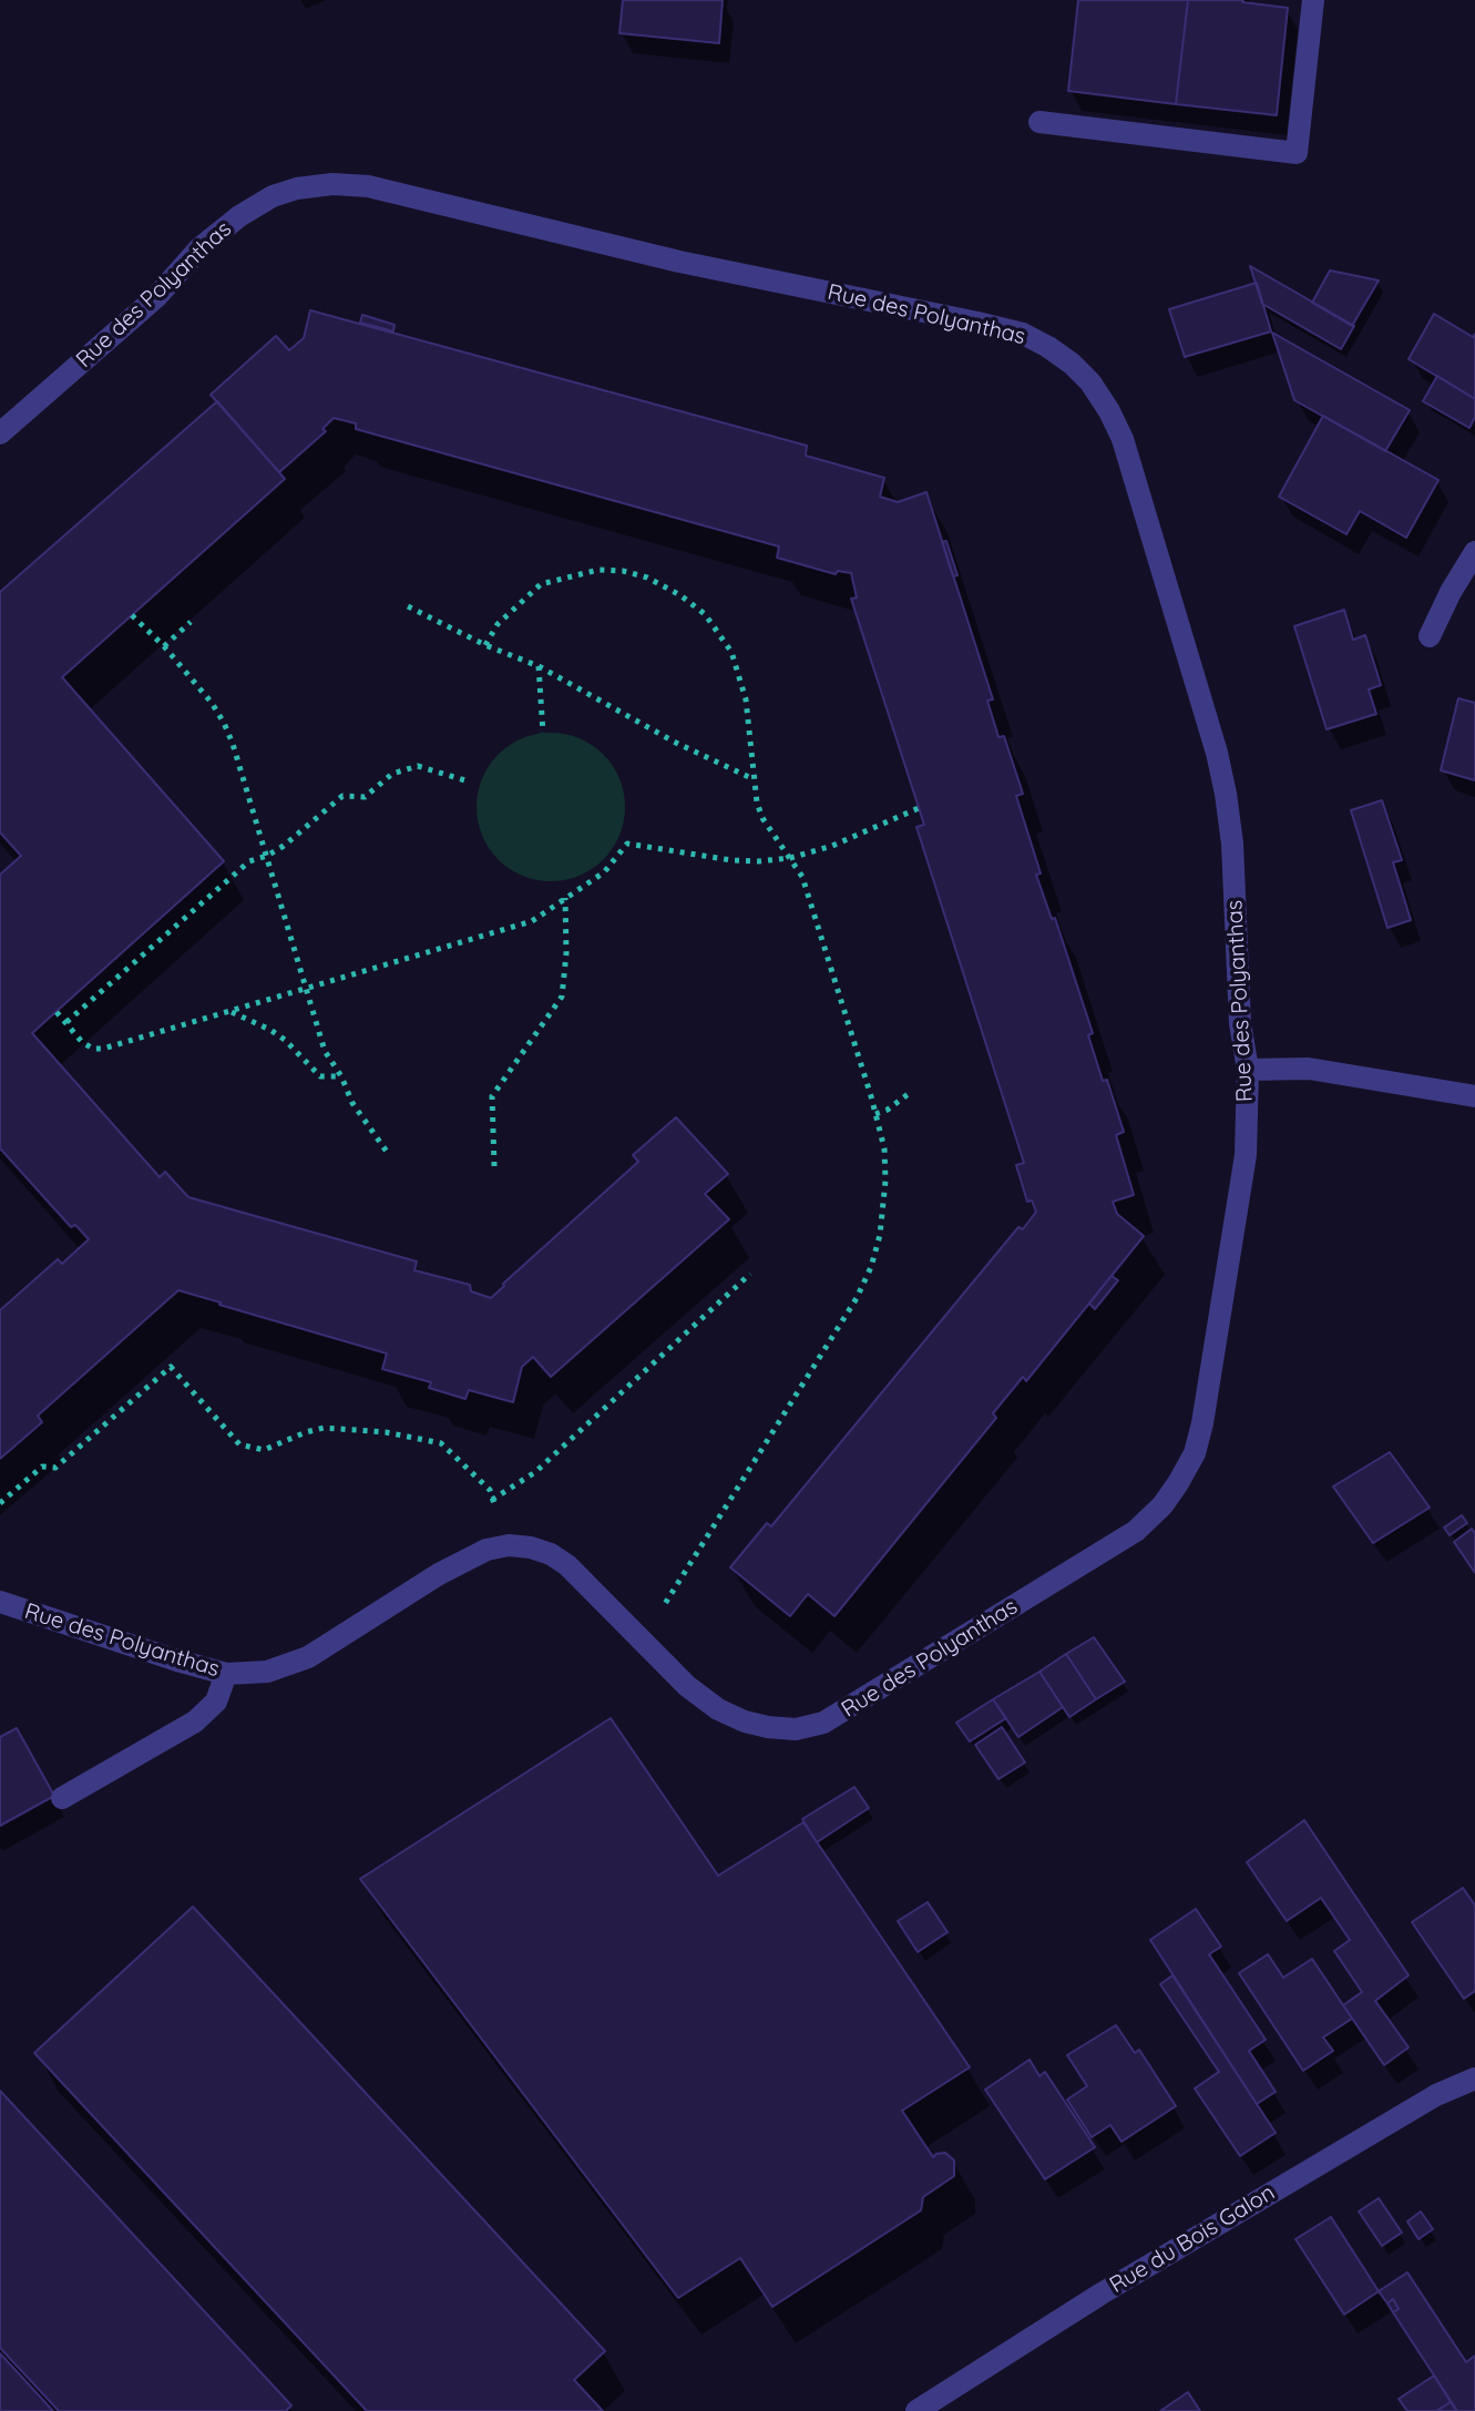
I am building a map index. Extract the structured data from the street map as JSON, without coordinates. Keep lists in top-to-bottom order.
{
  "streets": {
    "street": ["Rue des Polyanthas", "Rue du Bois Galon"]
  }
}
